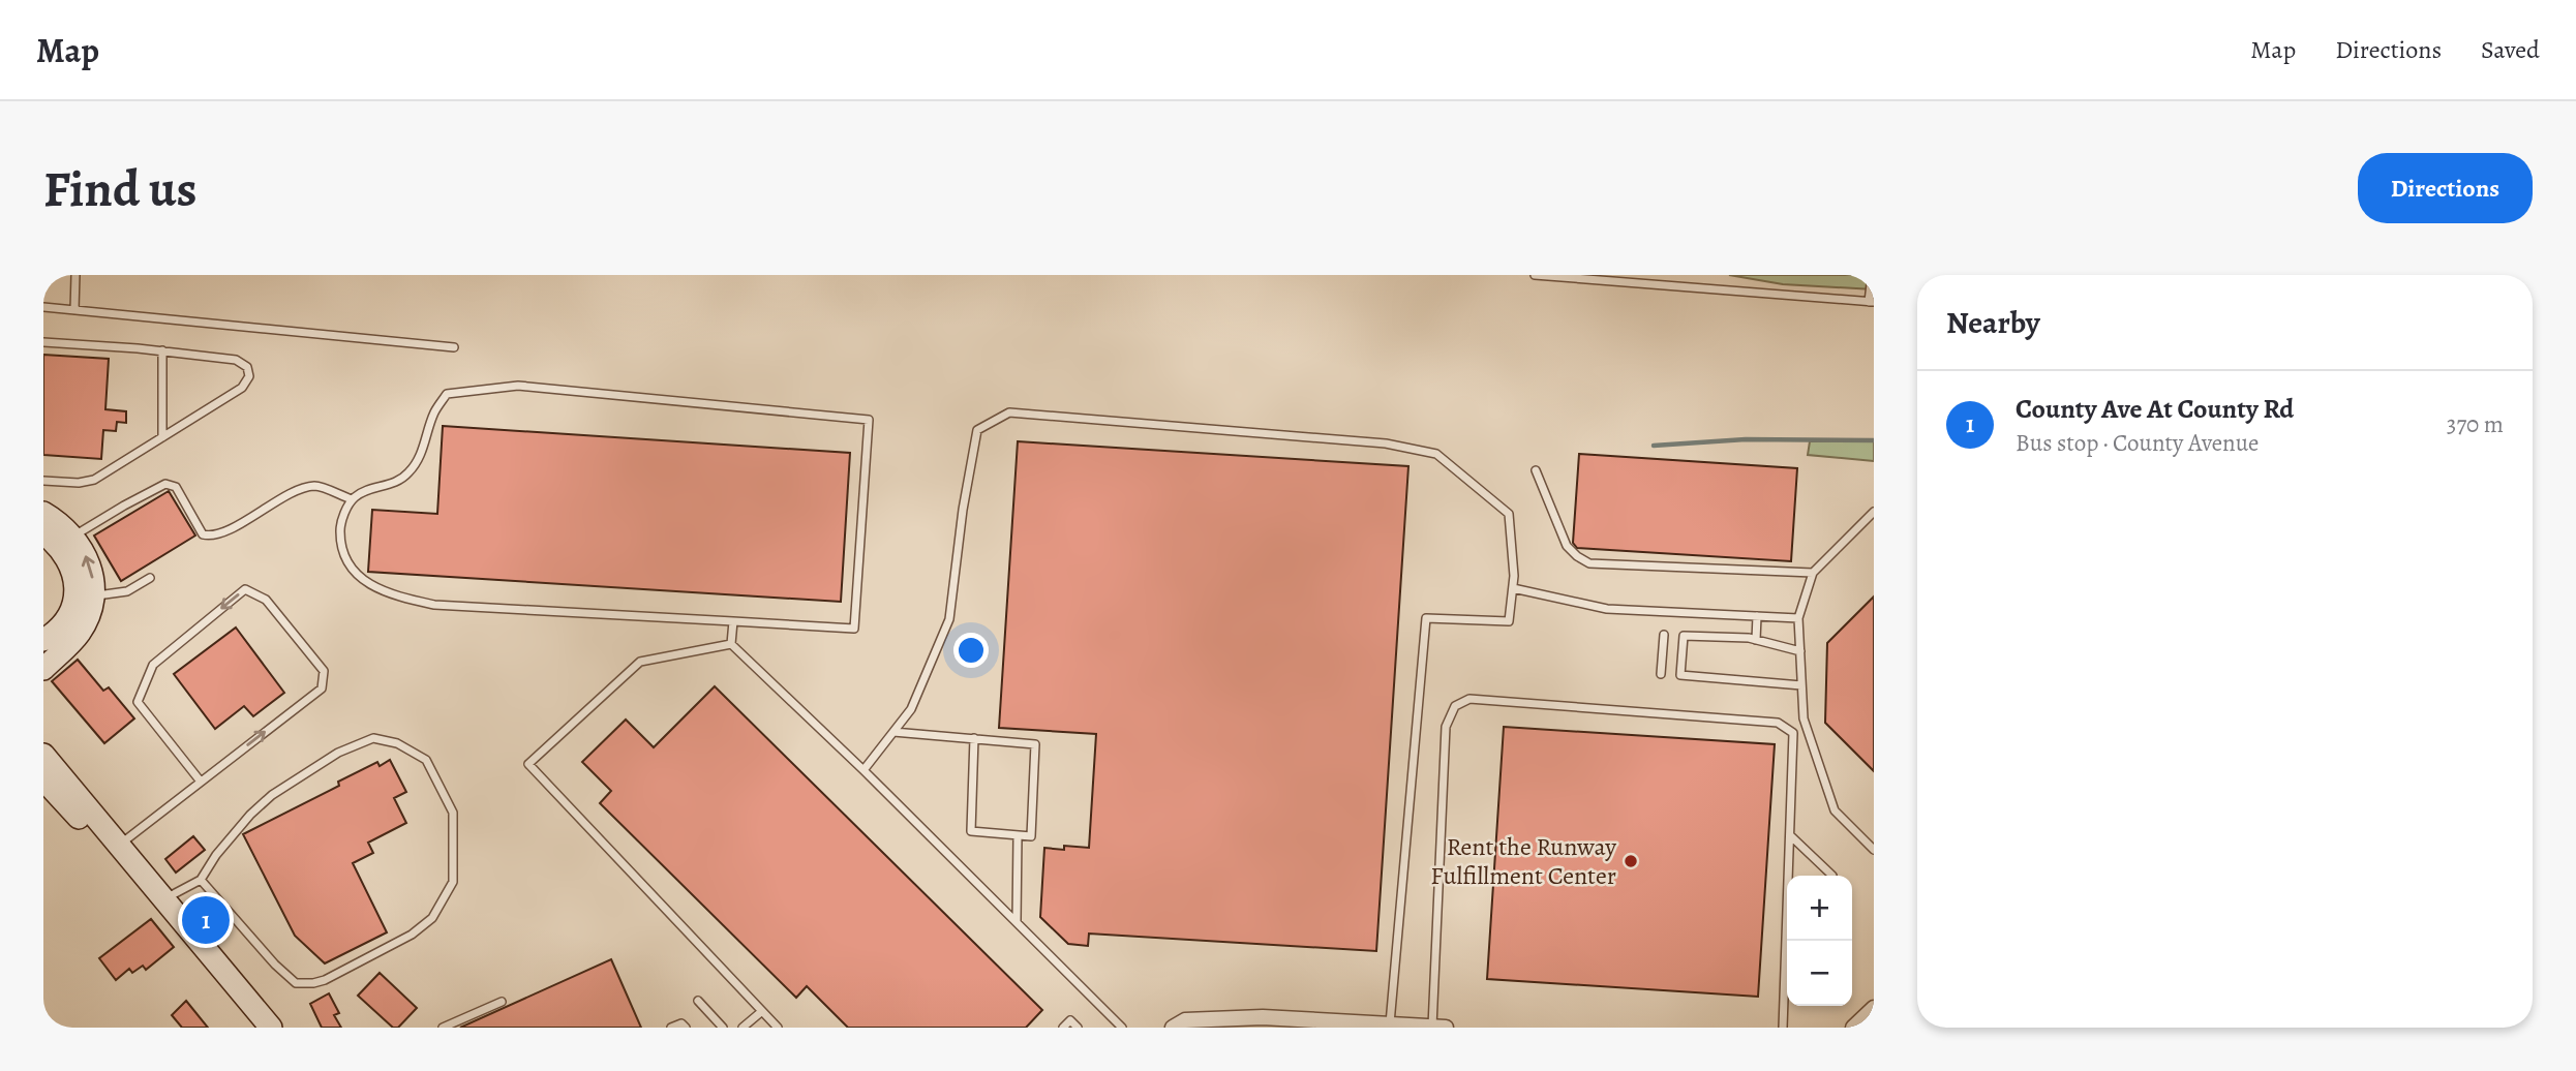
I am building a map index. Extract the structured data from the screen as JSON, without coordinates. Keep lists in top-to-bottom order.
{
  "places": ["Rent the Runway Fulfillment Center"],
  "page": {
    "header": "Map",
    "nav": ["Map", "Directions", "Saved"],
    "buttons": "Directions",
    "title": "Find us",
    "heading": "Nearby",
    "list": [
      {
        "mark": "1",
        "name": "County Ave At County Rd",
        "note": "Bus stop · County Avenue",
        "value": "370 m"
      }
    ],
    "map_buttons": ["+", "−"],
    "pins": "1"
  }
}
